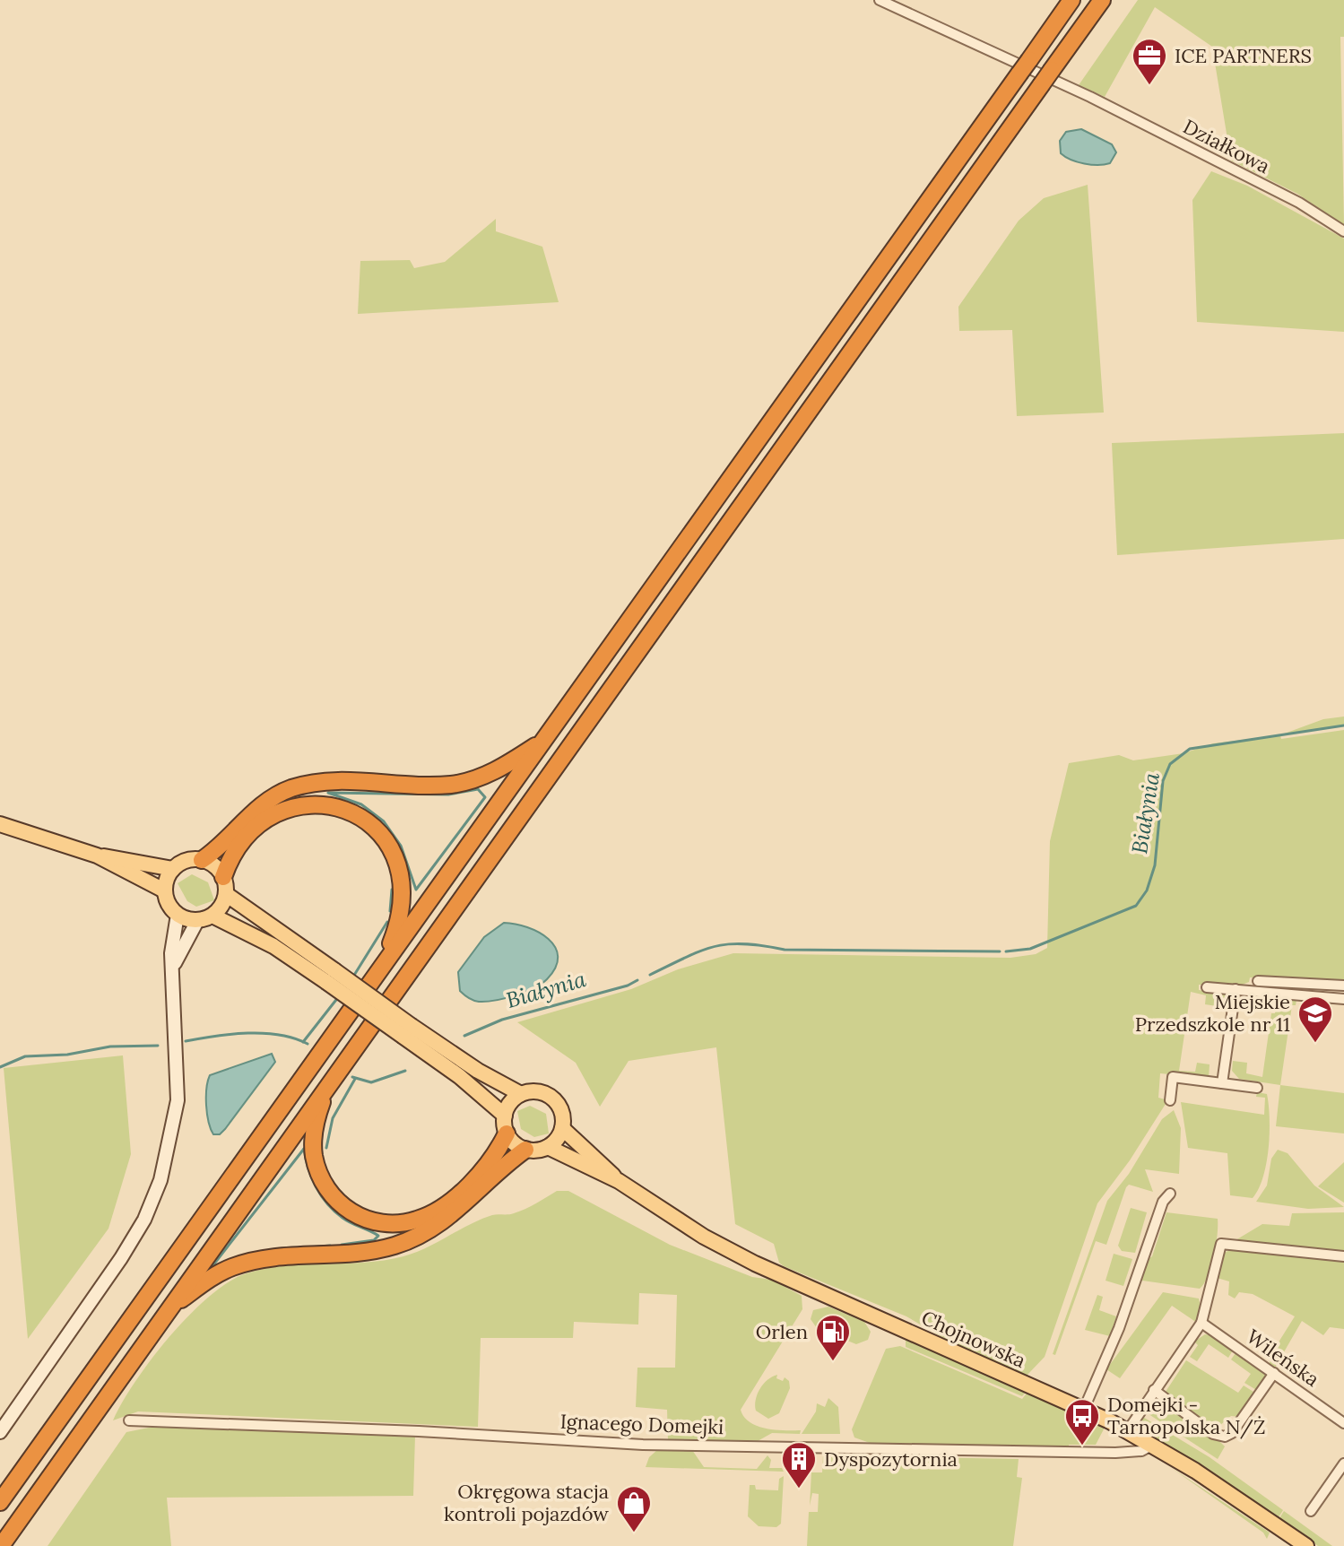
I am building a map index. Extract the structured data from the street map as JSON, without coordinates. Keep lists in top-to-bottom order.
{
  "streets": {
    "main road": ["Chojnowska"],
    "street": ["Działkowa", "Wileńska", "Ignacego Domejki"]
  },
  "crossings": [
    ["Chojnowska", "Ignacego Domejki"]
  ],
  "water": ["Białynia"],
  "places": {
    "office": ["ICE PARTNERS"],
    "school or university": ["Miejskie Przedszkole nr 11"],
    "fuel station": ["Orlen"],
    "bus stop": ["Domejki - Tarnopolska N/Ż"],
    "building": ["Dyspozytornia"],
    "shop": ["Okręgowa stacja kontroli pojazdów"]
  }
}
